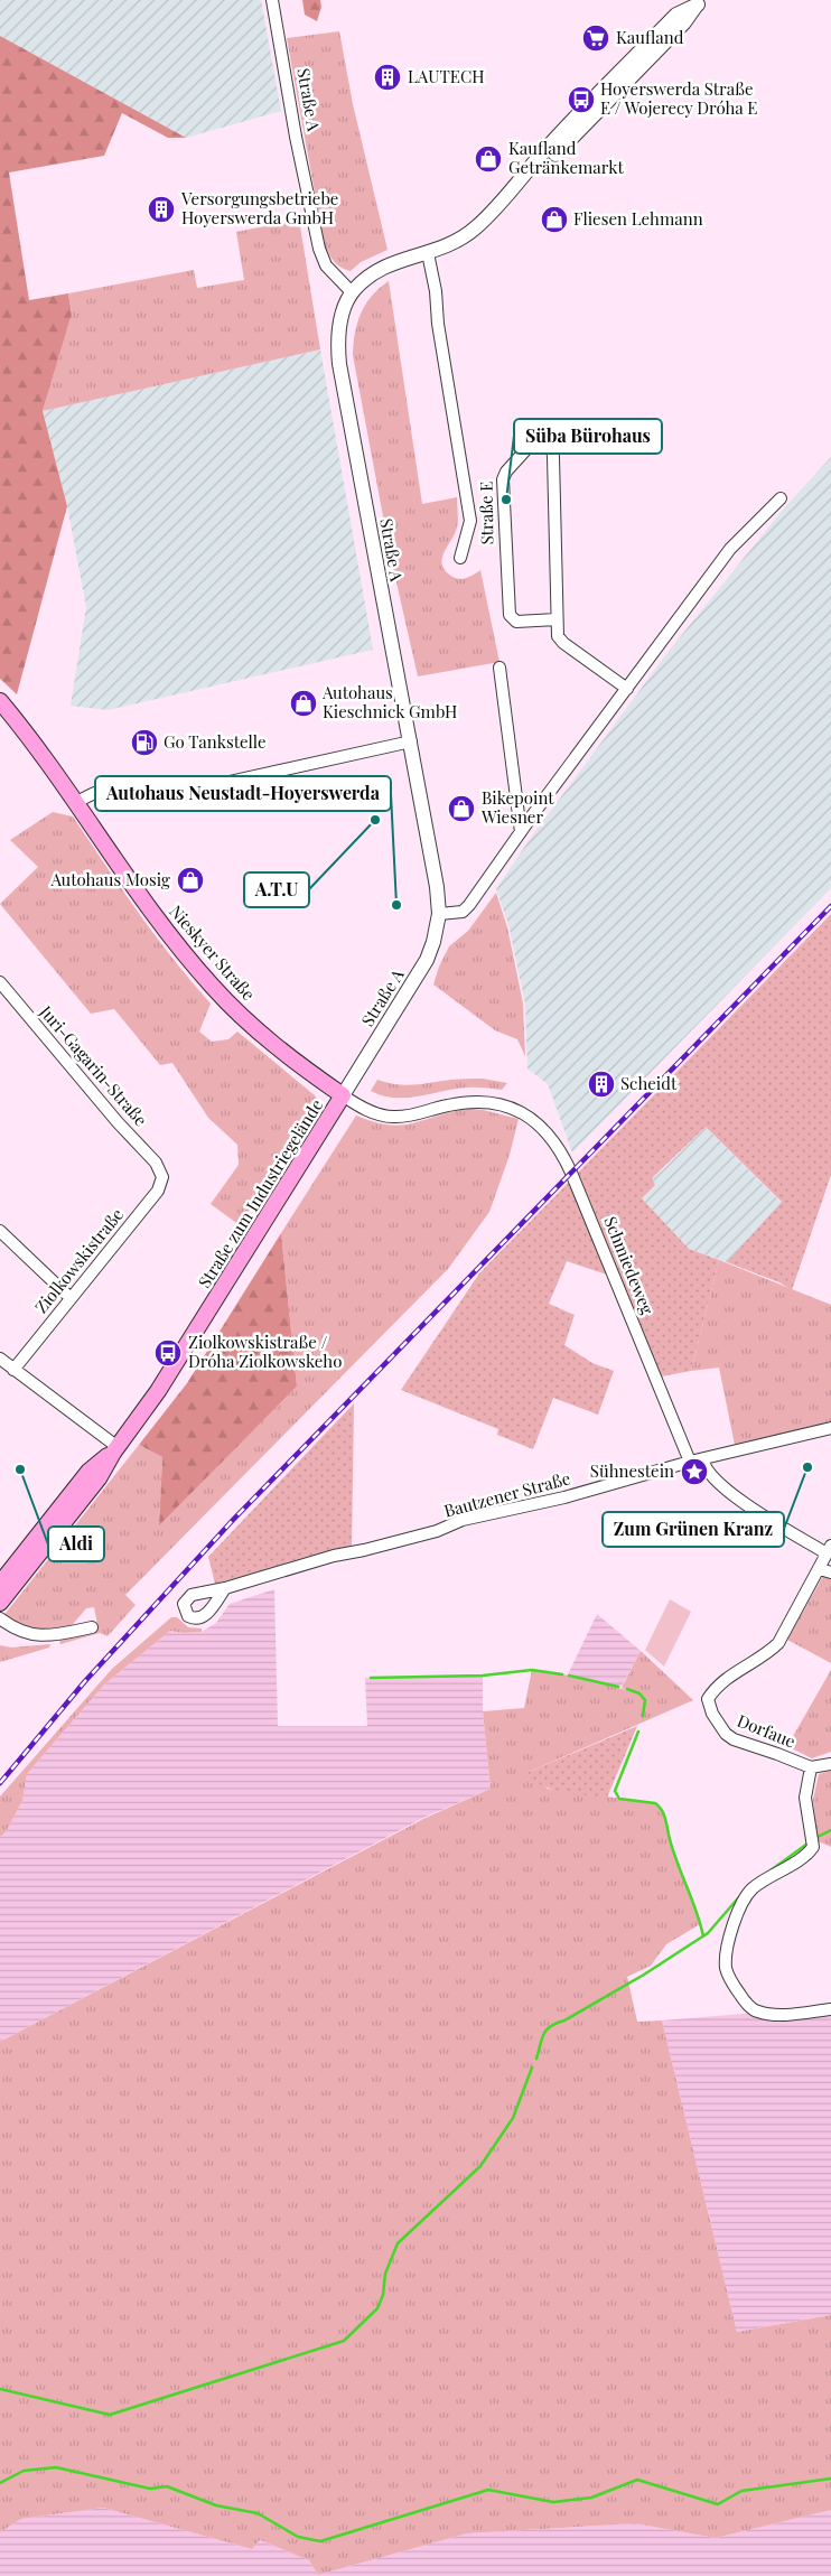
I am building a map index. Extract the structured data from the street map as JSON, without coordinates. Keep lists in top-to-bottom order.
{
  "streets": {
    "main road": ["Nieskyer Straße", "Straße zum Industriegelände"],
    "street": [
      "Straße A",
      "Straße E",
      "Juri-Gagarin-Straße",
      "Ziolkowskistraße",
      "Schmiedeweg",
      "Bautzener Straße",
      "Dorfaue"
    ]
  },
  "crossings": [
    ["Straße A", "Nieskyer Straße"],
    ["Straße A", "Straße zum Industriegelände"],
    ["Nieskyer Straße", "Straße zum Industriegelände"],
    ["Juri-Gagarin-Straße", "Ziolkowskistraße"],
    ["Straße zum Industriegelände", "Schmiedeweg"],
    ["Schmiedeweg", "Bautzener Straße"]
  ],
  "places": {
    "supermarket": ["Kaufland"],
    "building": ["LAUTECH", "Versorgungsbetriebe Hoyerswerda GmbH", "Scheidt"],
    "bus stop": ["Hoyerswerda Straße E / Wojerecy Dróha E", "Ziolkowskistraße / Dróha Ziolkowskeho"],
    "shop": [
      "Kaufland Getränkemarkt",
      "Fliesen Lehmann",
      "Autohaus Kieschnick GmbH",
      "Bikepoint Wiesner",
      "Autohaus Mosig"
    ],
    "other": [
      "Süba Bürohaus",
      "A.T.U",
      "Autohaus Neustadt-Hoyerswerda",
      "Zum Grünen Kranz",
      "Aldi"
    ],
    "fuel station": ["Go Tankstelle"],
    "place": ["Sühnestein"]
  }
}
